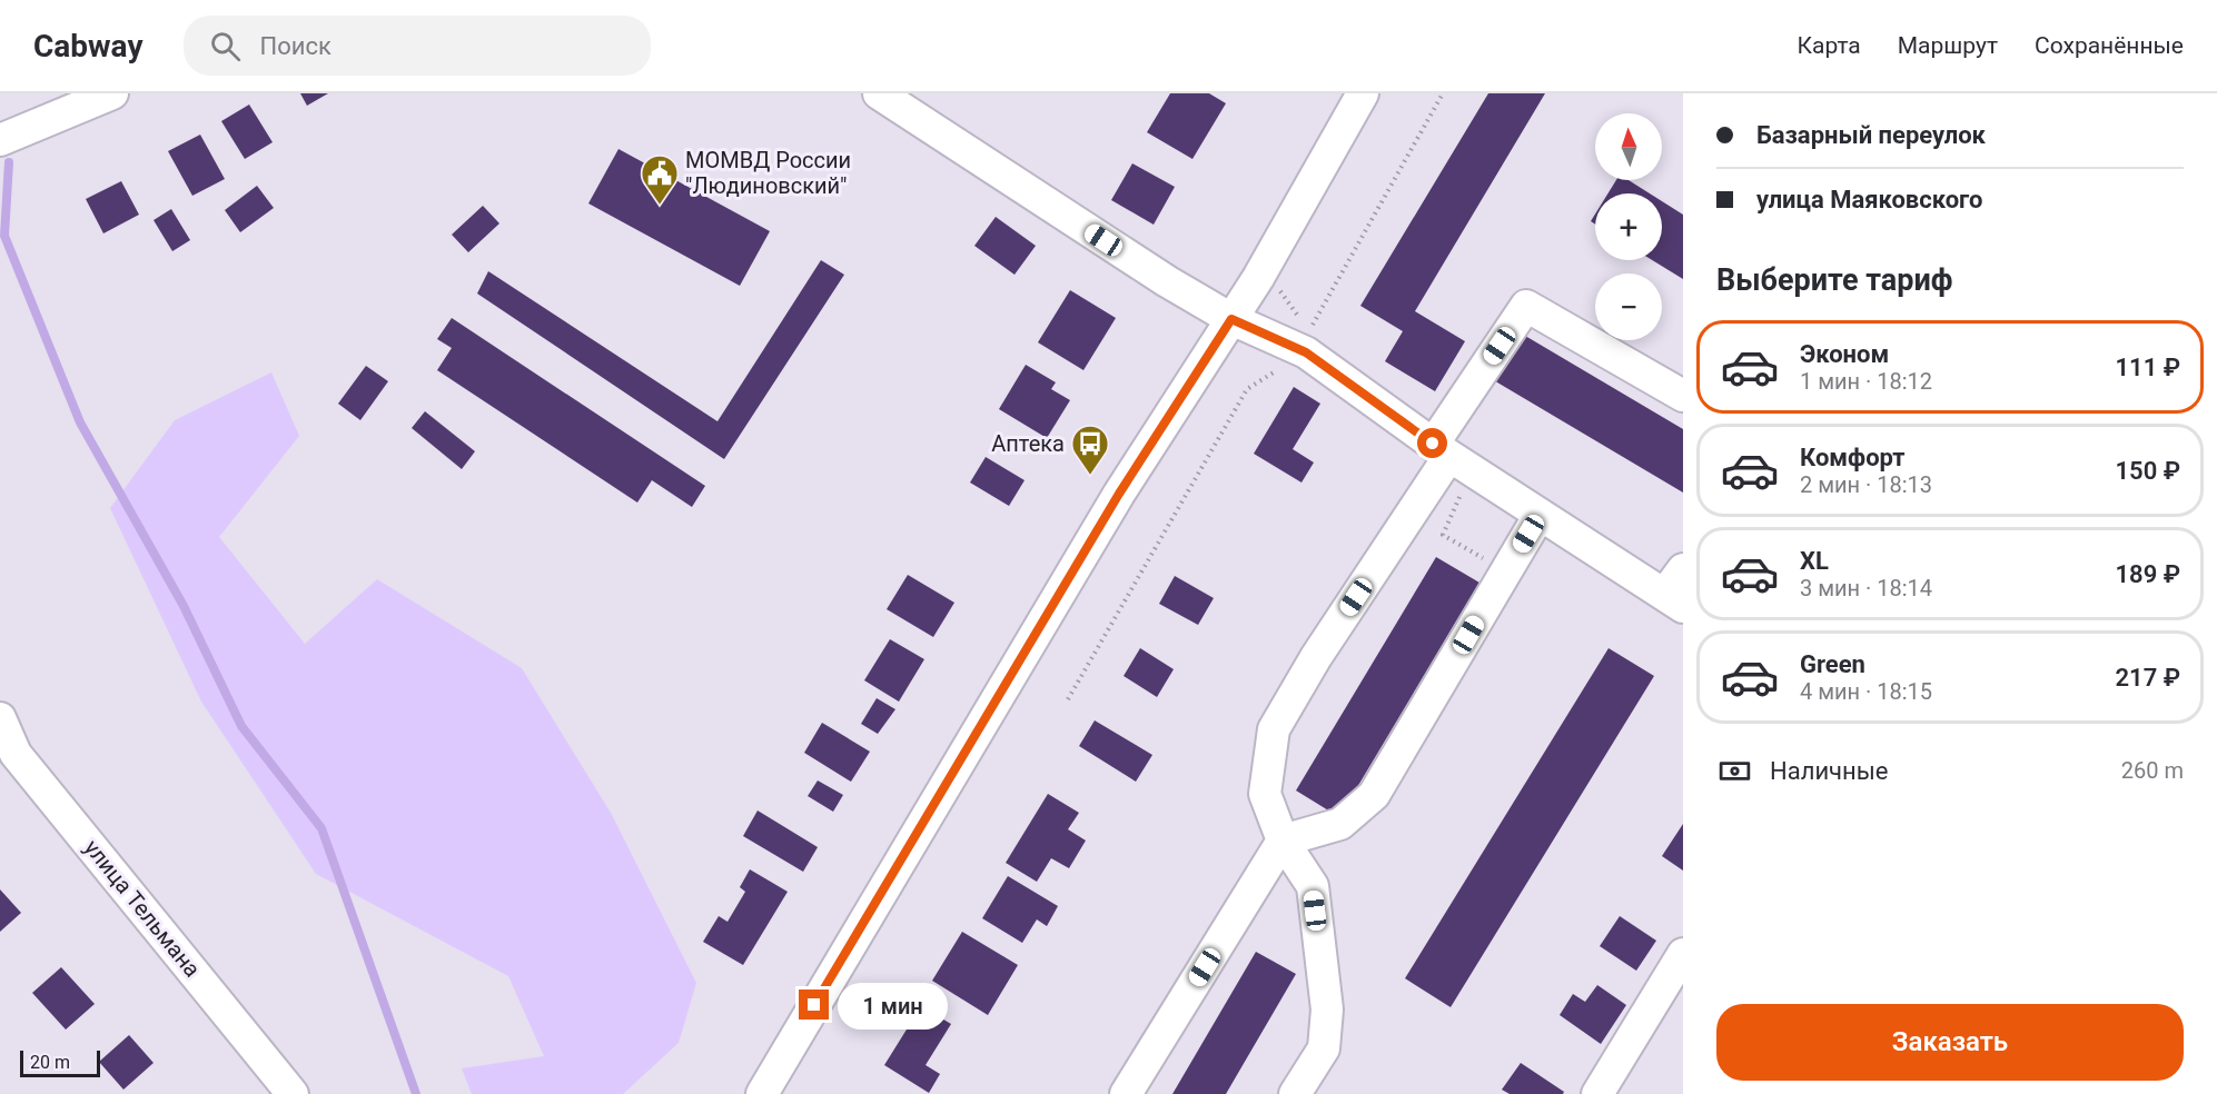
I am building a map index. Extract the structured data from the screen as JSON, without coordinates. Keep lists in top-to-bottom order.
{
  "streets": {
    "street": ["улица Тельмана"]
  },
  "places": {
    "public building": ["МОМВД России \"Людиновский\""],
    "bus stop": ["Аптека"]
  },
  "scale_bar": "20 m",
  "north": "top",
  "page": {
    "header": "Cabway",
    "search": "Поиск",
    "nav": ["Карта", "Маршрут", "Сохранённые"],
    "banner": ["Базарный переулок", "улица Маяковского"],
    "map_buttons": ["+", "−"],
    "heading": "Выберите тариф",
    "list": [
      {
        "name": "Эконом",
        "note": "1 мин · 18:12",
        "value": "111 ₽"
      },
      {
        "name": "Комфорт",
        "note": "2 мин · 18:13",
        "value": "150 ₽"
      },
      {
        "name": "XL",
        "note": "3 мин · 18:14",
        "value": "189 ₽"
      },
      {
        "name": "Green",
        "note": "4 мин · 18:15",
        "value": "217 ₽"
      }
    ],
    "pay": ["Наличные", "260 m"],
    "bubble": "1 мин",
    "buttons": "Заказать",
    "scale": "20 m"
  }
}
